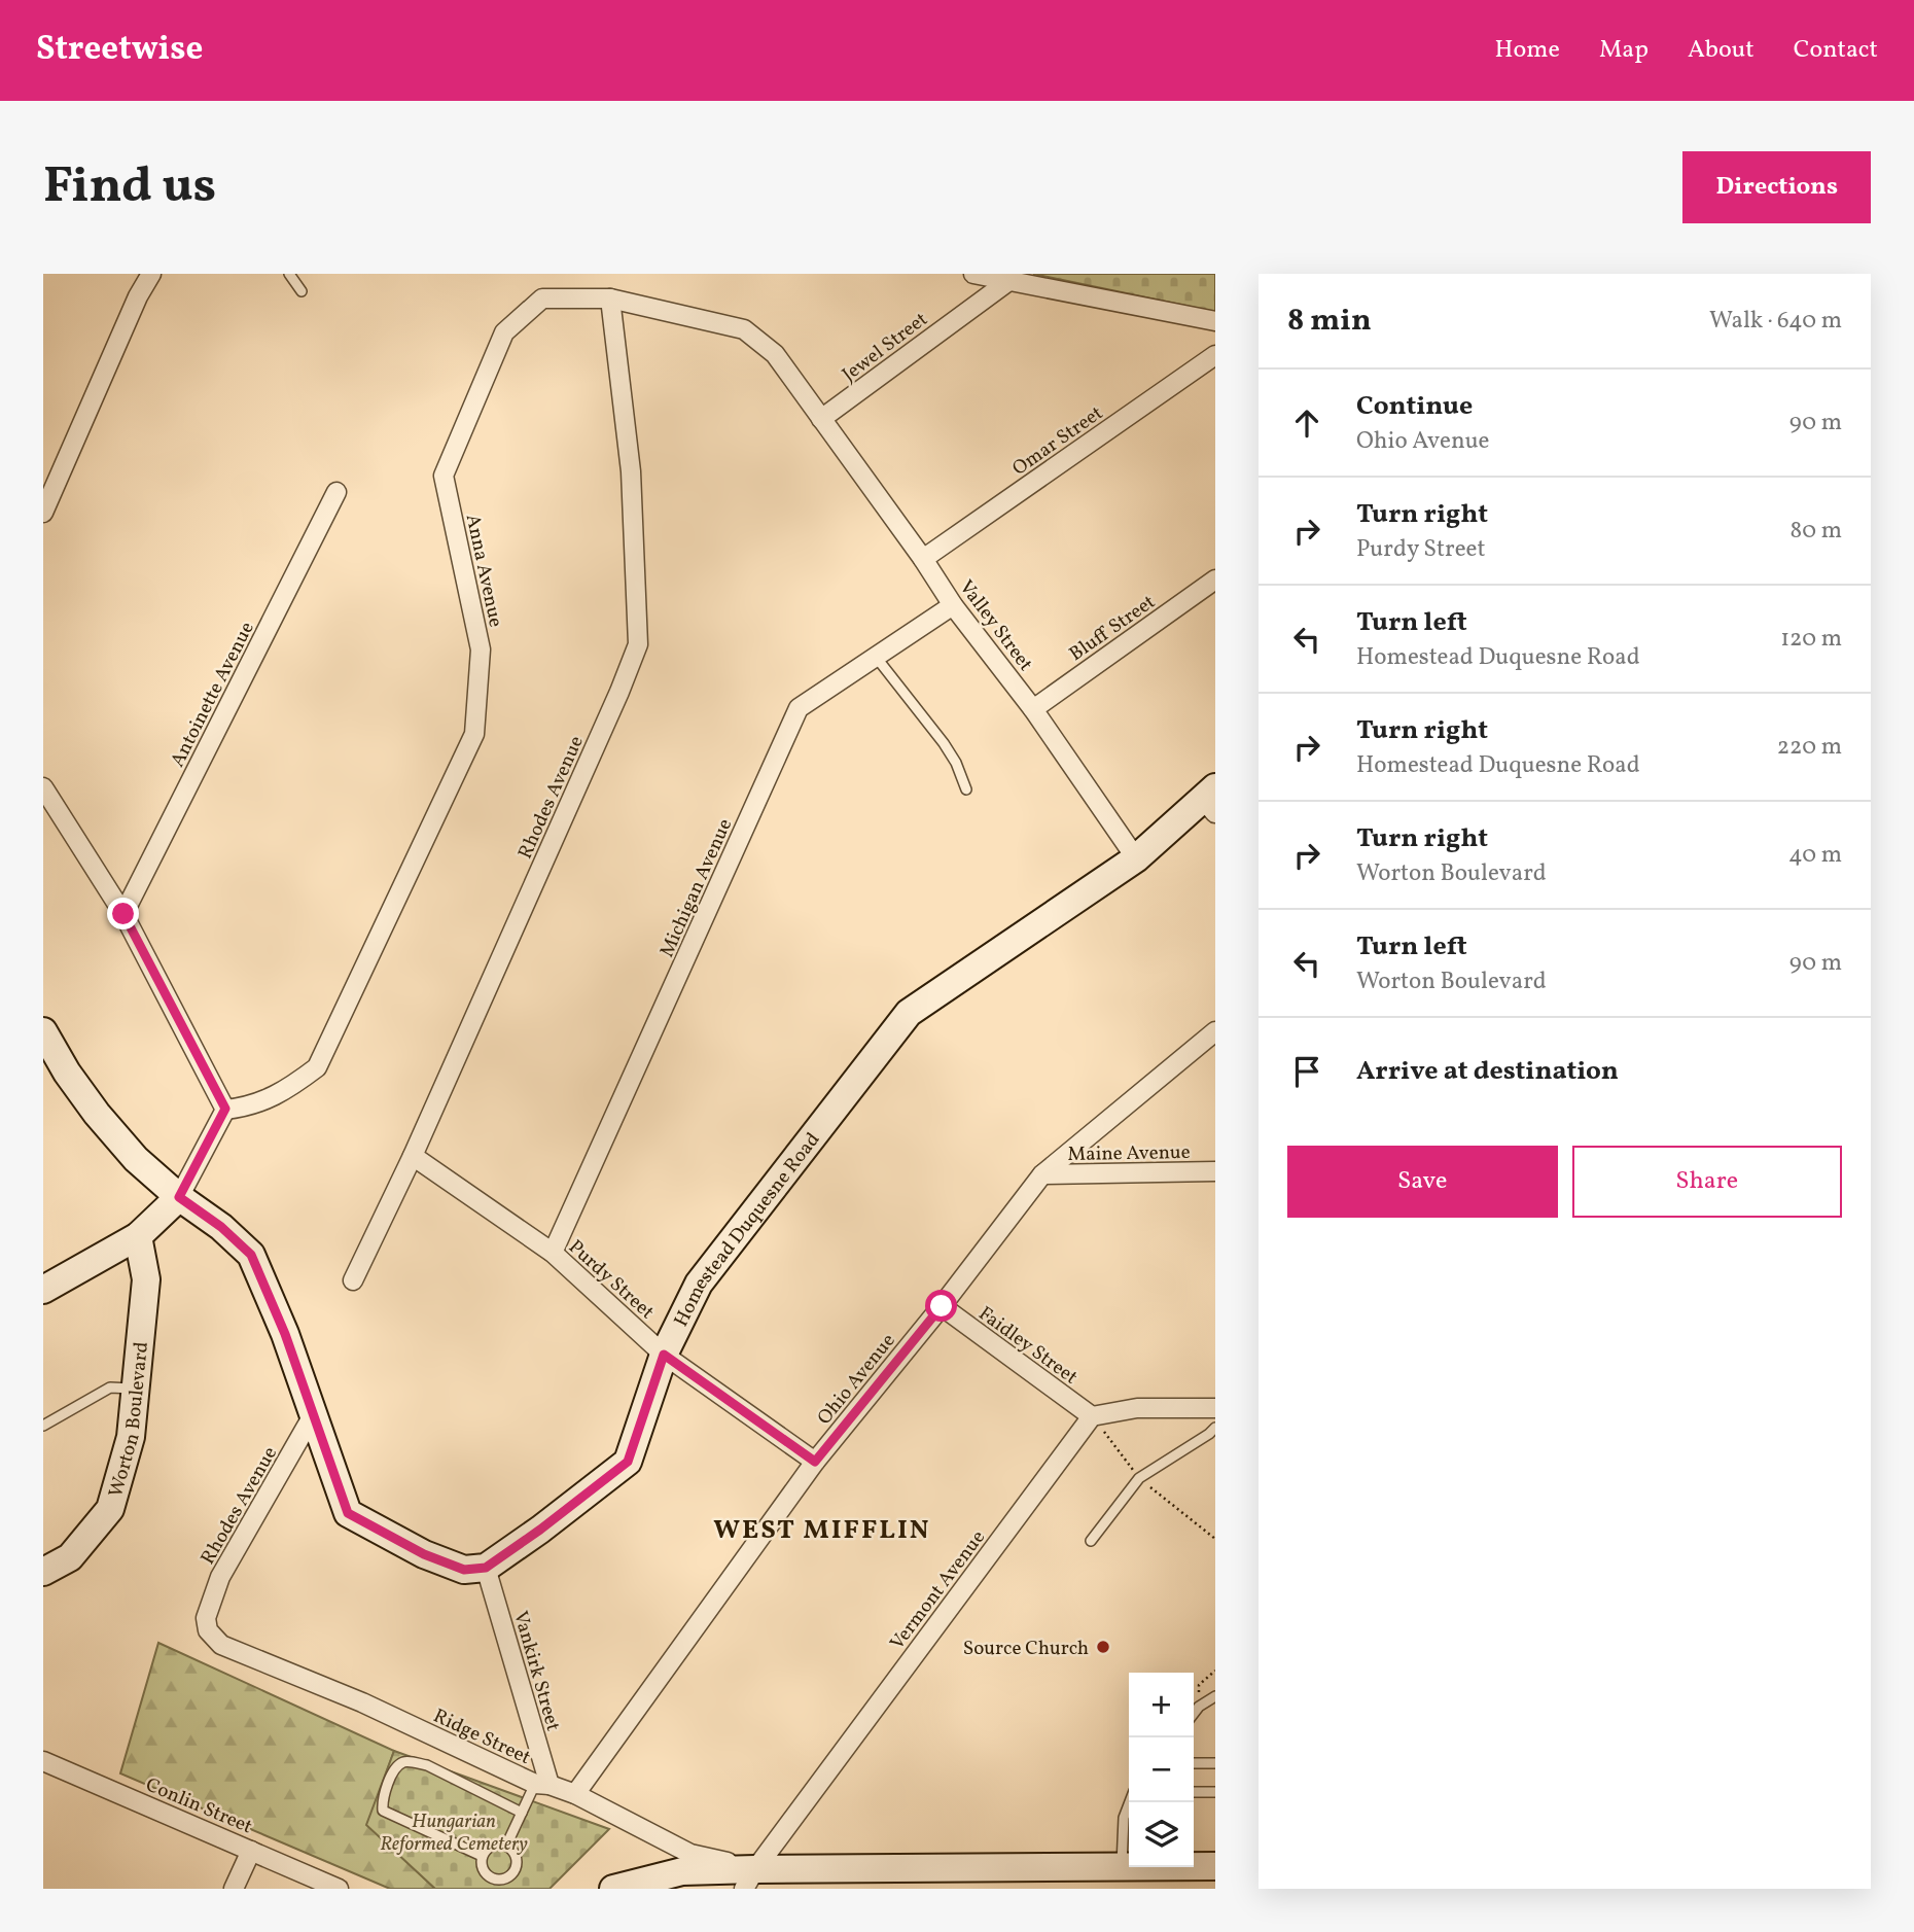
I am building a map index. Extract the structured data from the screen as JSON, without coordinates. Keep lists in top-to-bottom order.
{
  "streets": {
    "street": [
      "Jewel Street",
      "Omar Street",
      "Anna Avenue",
      "Valley Street",
      "Bluff Street",
      "Antoinette Avenue",
      "Rhodes Avenue",
      "Michigan Avenue",
      "Maine Avenue",
      "Homestead Duquesne Road",
      "Purdy Street",
      "Faidley Street",
      "Ohio Avenue",
      "Worton Boulevard",
      "Vermont Avenue",
      "Vankirk Street",
      "Ridge Street",
      "Conlin Street"
    ]
  },
  "crossings": [
    ["Jewel Street", "Anna Avenue"],
    ["Jewel Street", "Valley Street"],
    ["Omar Street", "Valley Street"],
    ["Anna Avenue", "Valley Street"],
    ["Anna Avenue", "Rhodes Avenue"],
    ["Valley Street", "Bluff Street"],
    ["Valley Street", "Michigan Avenue"],
    ["Valley Street", "Homestead Duquesne Road"],
    ["Rhodes Avenue", "Purdy Street"],
    ["Rhodes Avenue", "Ridge Street"],
    ["Michigan Avenue", "Purdy Street"],
    ["Maine Avenue", "Ohio Avenue"],
    ["Homestead Duquesne Road", "Purdy Street"],
    ["Homestead Duquesne Road", "Vankirk Street"],
    ["Purdy Street", "Ohio Avenue"],
    ["Faidley Street", "Ohio Avenue"],
    ["Faidley Street", "Vermont Avenue"],
    ["Ohio Avenue", "Ridge Street"],
    ["Vermont Avenue", "Ridge Street"],
    ["Vankirk Street", "Ridge Street"]
  ],
  "districts": ["WEST MIFFLIN"],
  "parks": ["Hungarian Reformed Cemetery"],
  "places": ["Source Church"],
  "page": {
    "header": "Streetwise",
    "nav": [
      "Home",
      "Map",
      "About",
      "Contact"
    ],
    "buttons": [
      "Directions",
      ["Save", "Share"]
    ],
    "title": "Find us",
    "heading": ["8 min", "Walk · 640 m"],
    "list": [
      ["Continue", "Ohio Avenue", "90 m"],
      ["Turn right", "Purdy Street", "80 m"],
      ["Turn left", "Homestead Duquesne Road", "120 m"],
      ["Turn right", "Homestead Duquesne Road", "220 m"],
      ["Turn right", "Worton Boulevard", "40 m"],
      ["Turn left", "Worton Boulevard", "90 m"],
      "Arrive at destination"
    ],
    "map_buttons": ["+", "−"]
  }
}
